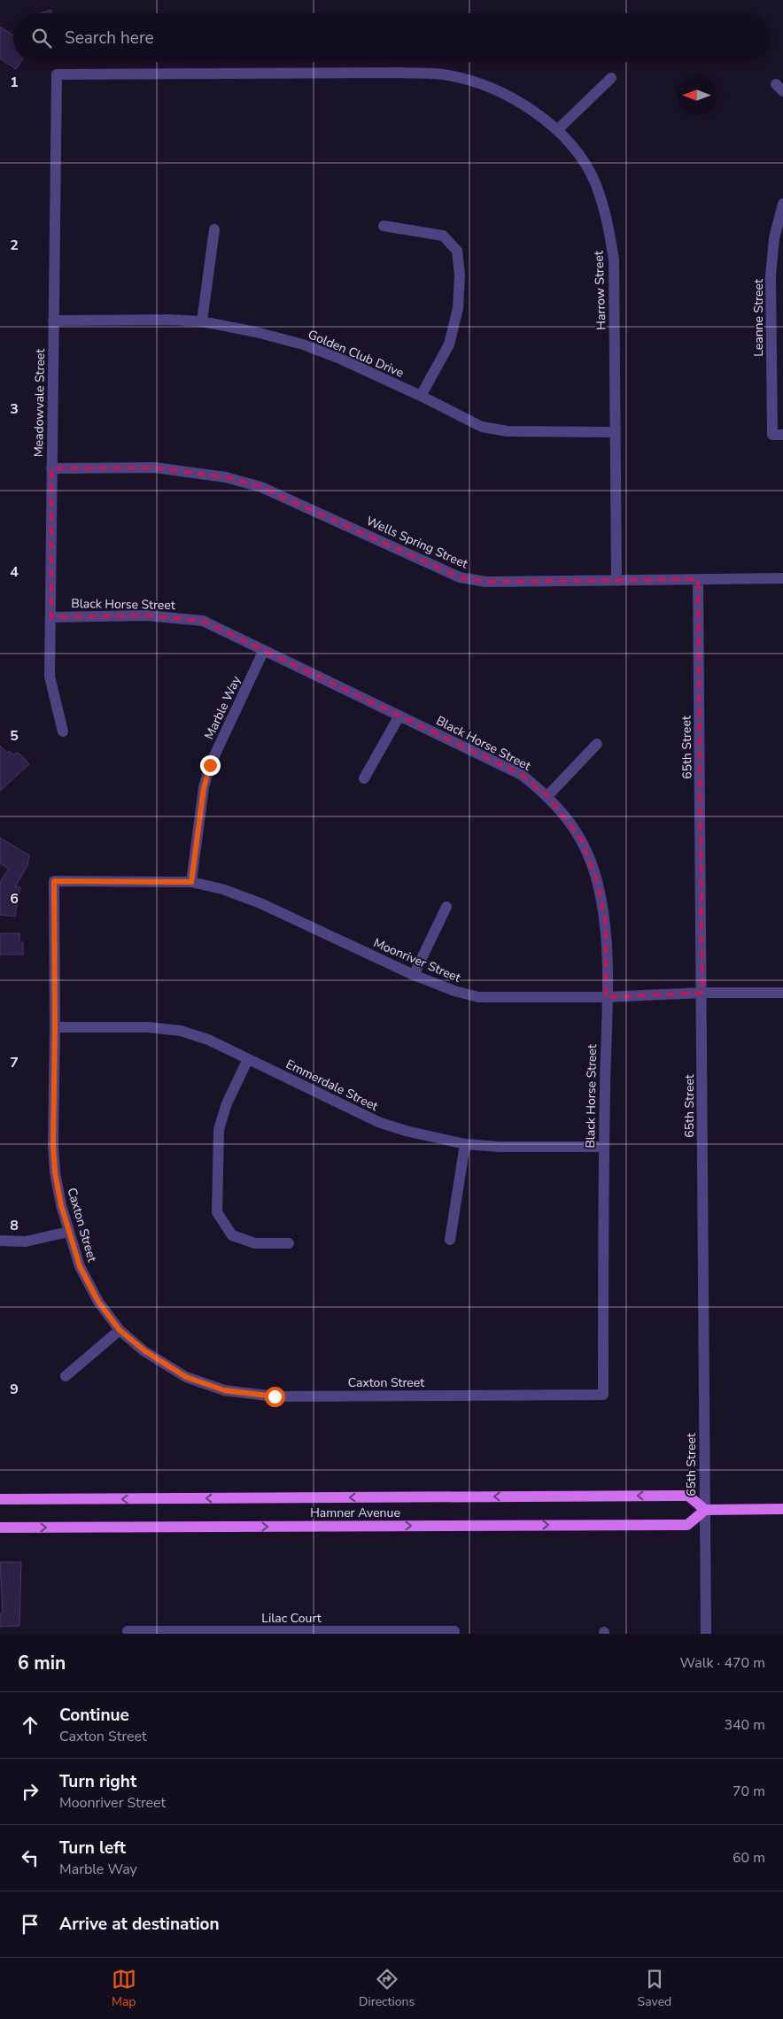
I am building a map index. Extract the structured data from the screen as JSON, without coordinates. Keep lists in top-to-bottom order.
{
  "streets": {
    "main road": ["Hamner Avenue"],
    "street": [
      "Harrow Street",
      "Leanne Street",
      "Golden Club Drive",
      "Meadowvale Street",
      "Wells Spring Street",
      "Black Horse Street",
      "Marble Way",
      "65th Street",
      "Moonriver Street",
      "Emmerdale Street",
      "Caxton Street",
      "Lilac Court"
    ]
  },
  "crossings": [
    ["Harrow Street", "Golden Club Drive"],
    ["Harrow Street", "Meadowvale Street"],
    ["Harrow Street", "Wells Spring Street"],
    ["Golden Club Drive", "Meadowvale Street"],
    ["Meadowvale Street", "Wells Spring Street"],
    ["Meadowvale Street", "Black Horse Street"],
    ["Wells Spring Street", "65th Street"],
    ["Black Horse Street", "Marble Way"],
    ["Black Horse Street", "Moonriver Street"],
    ["Black Horse Street", "Emmerdale Street"],
    ["Black Horse Street", "Caxton Street"],
    ["Marble Way", "Moonriver Street"],
    ["65th Street", "Moonriver Street"],
    ["65th Street", "Hamner Avenue"],
    ["Moonriver Street", "Caxton Street"],
    ["Emmerdale Street", "Caxton Street"]
  ],
  "north": "left",
  "page": {
    "search": "Search here",
    "heading": ["6 min", "Walk · 470 m"],
    "list": [
      ["Continue", "Caxton Street", "340 m"],
      ["Turn right", "Moonriver Street", "70 m"],
      ["Turn left", "Marble Way", "60 m"],
      "Arrive at destination"
    ],
    "nav": ["Map", "Directions", "Saved"]
  },
  "grid": {
    "rows": [
      "1",
      "2",
      "3",
      "4",
      "5",
      "6",
      "7",
      "8",
      "9"
    ]
  }
}
